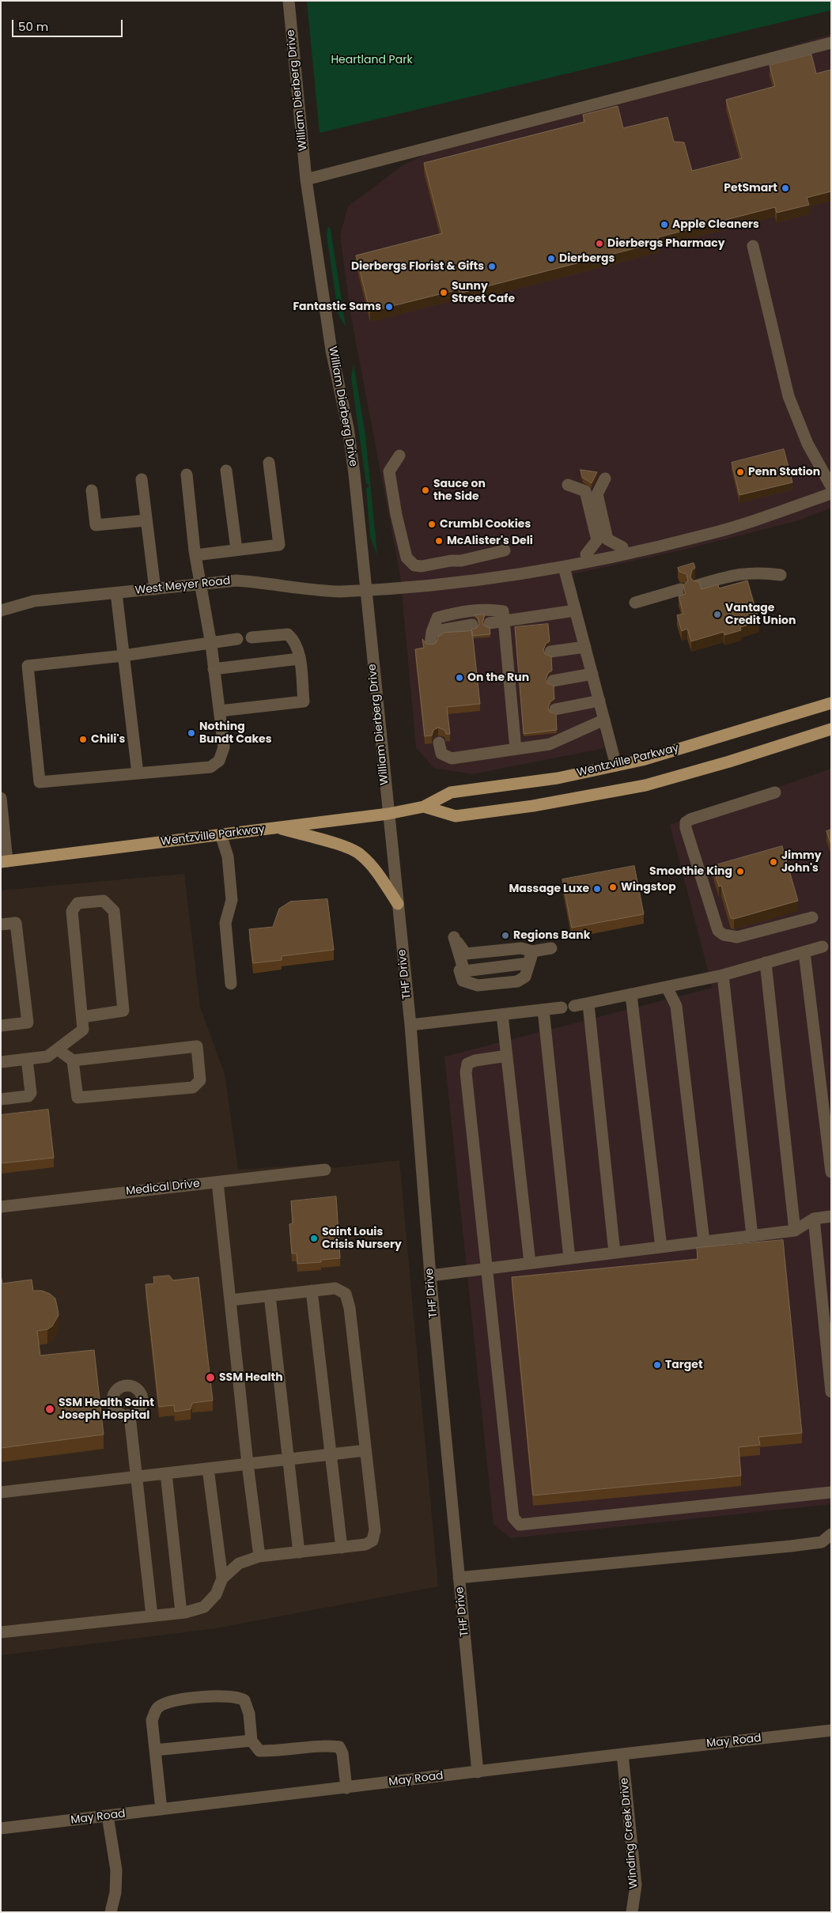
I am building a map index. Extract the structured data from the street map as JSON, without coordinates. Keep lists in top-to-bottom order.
{
  "streets": {
    "main road": ["Wentzville Parkway"],
    "street": [
      "William Dierberg Drive",
      "West Meyer Road",
      "THF Drive",
      "Medical Drive",
      "May Road",
      "Winding Creek Drive"
    ]
  },
  "crossings": [
    ["William Dierberg Drive", "West Meyer Road"],
    ["William Dierberg Drive", "Wentzville Parkway"],
    ["William Dierberg Drive", "THF Drive"],
    ["Wentzville Parkway", "THF Drive"],
    ["THF Drive", "May Road"],
    ["May Road", "Winding Creek Drive"]
  ],
  "parks": ["Heartland Park"],
  "places": [
    "PetSmart",
    "Apple Cleaners",
    "Dierbergs Pharmacy",
    "Dierbergs",
    "Dierbergs Florist & Gifts",
    "Sunny Street Cafe",
    "Fantastic Sams",
    "Penn Station",
    "Sauce on the Side",
    "Crumbl Cookies",
    "McAlister's Deli",
    "Vantage Credit Union",
    "On the Run",
    "Nothing Bundt Cakes",
    "Chili's",
    "Jimmy John's",
    "Smoothie King",
    "Wingstop",
    "Massage Luxe",
    "Regions Bank",
    "Saint Louis Crisis Nursery",
    "Target",
    "SSM Health",
    "SSM Health Saint Joseph Hospital"
  ],
  "scale_bar": "50 m"
}
